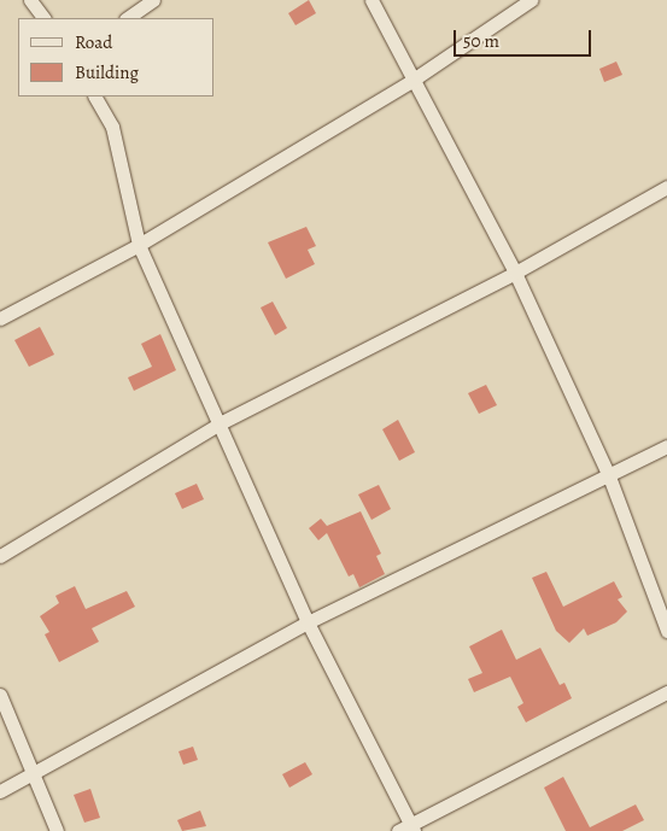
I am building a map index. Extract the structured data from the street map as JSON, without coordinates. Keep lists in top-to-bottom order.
{
  "legend": ["Road", "Building"],
  "scale_bar": "50 m"
}
